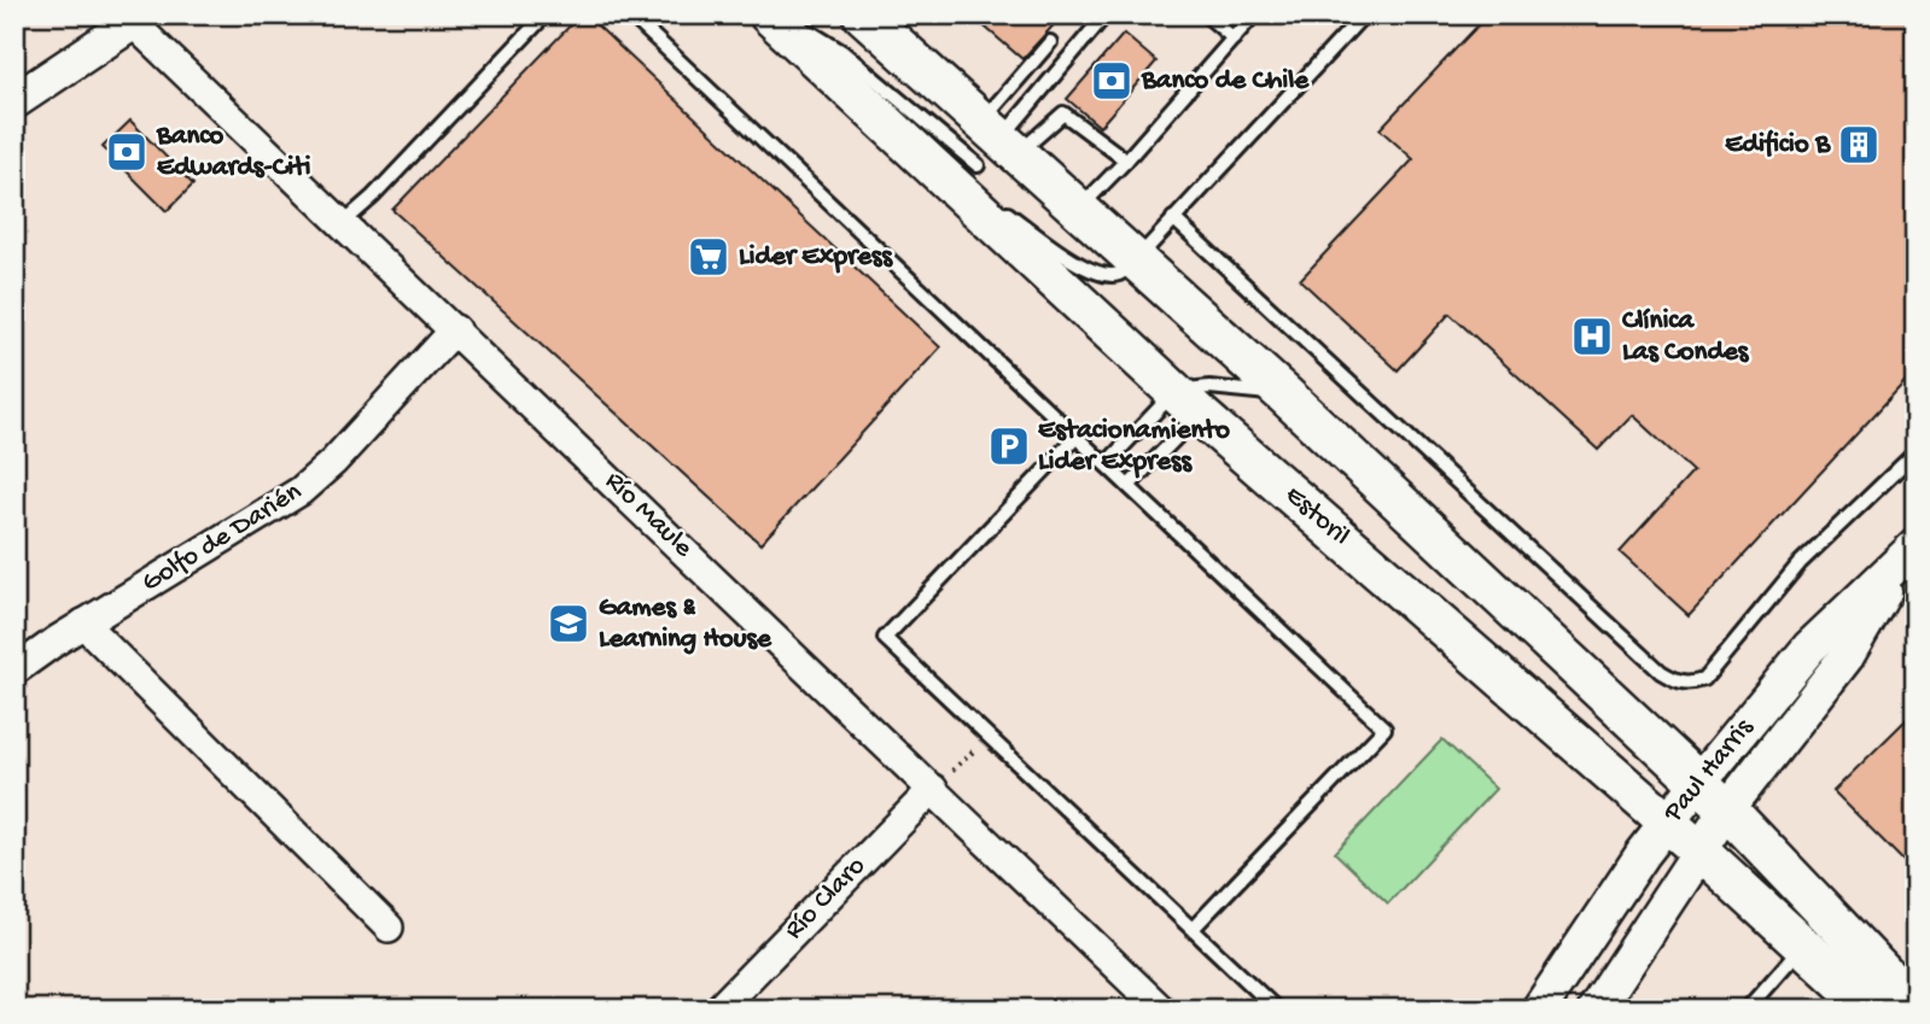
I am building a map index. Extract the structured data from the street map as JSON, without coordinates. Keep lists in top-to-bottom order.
{
  "streets": {
    "main road": ["Estoril"],
    "street": [
      "Río Maule",
      "Golfo de Darién",
      "Paul Harris",
      "Río Claro"
    ]
  },
  "crossings": [
    ["Río Maule", "Golfo de Darién"],
    ["Río Maule", "Río Claro"],
    ["Estoril", "Paul Harris"]
  ],
  "places": {
    "bank": ["Banco de Chile", "Banco Edwards-Citi"],
    "building": ["Edificio B"],
    "supermarket": ["Lider Express"],
    "hospital": ["Clínica Las Condes"],
    "parking": ["Estacionamiento Lider Express"],
    "school or university": ["Games & Learning House"]
  }
}
